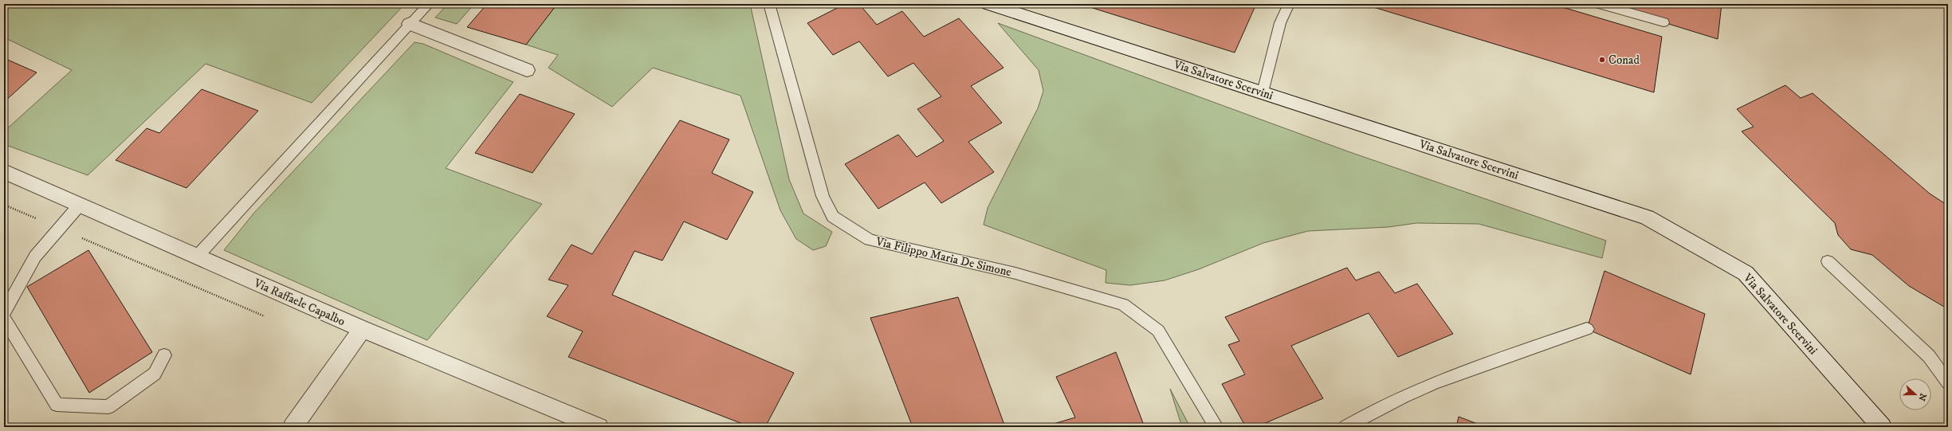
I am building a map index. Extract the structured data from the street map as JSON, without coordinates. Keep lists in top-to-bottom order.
{
  "streets": {
    "street": ["Via Salvatore Scervini", "Via Raffaele Capalbo"],
    "lane": ["Via Filippo Maria De Simone"]
  },
  "places": ["Conad"],
  "north": "right"
}
